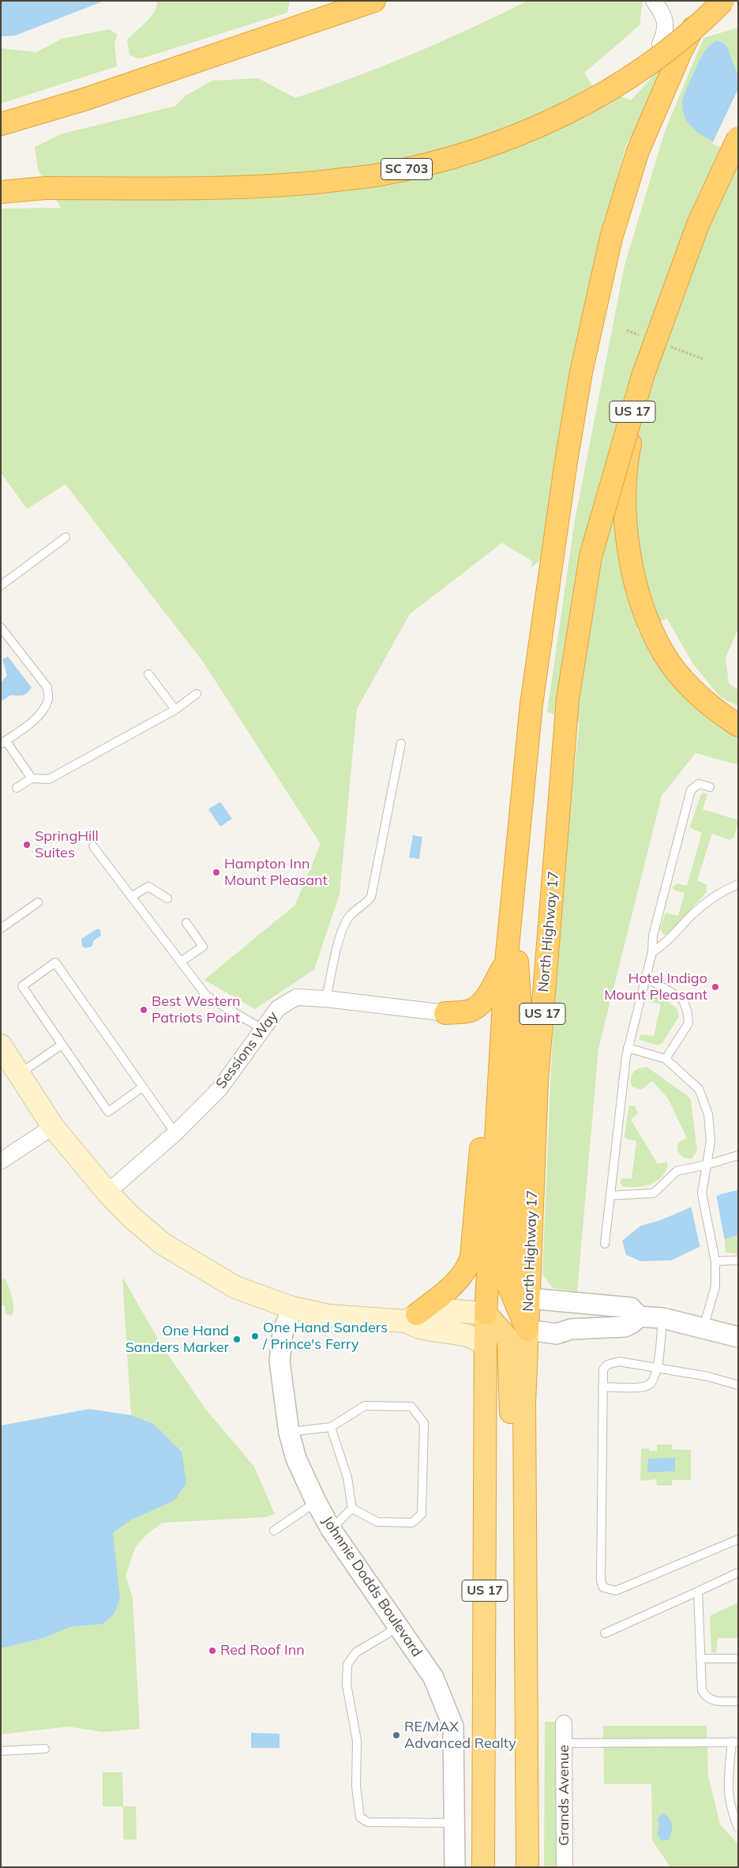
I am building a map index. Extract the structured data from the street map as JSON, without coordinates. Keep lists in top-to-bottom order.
{
  "streets": {
    "highway": ["SC 703", "US 17", "North Highway 17"],
    "street": ["Sessions Way", "Johnnie Dodds Boulevard", "Grands Avenue"]
  },
  "crossings": [
    ["US 17", "North Highway 17"]
  ],
  "places": [
    "SpringHill Suites",
    "Hampton Inn Mount Pleasant",
    "Hotel Indigo Mount Pleasant",
    "Best Western Patriots Point",
    "One Hand Sanders / Prince's Ferry",
    "One Hand Sanders Marker",
    "Red Roof Inn",
    "RE/MAX Advanced Realty"
  ]
}
